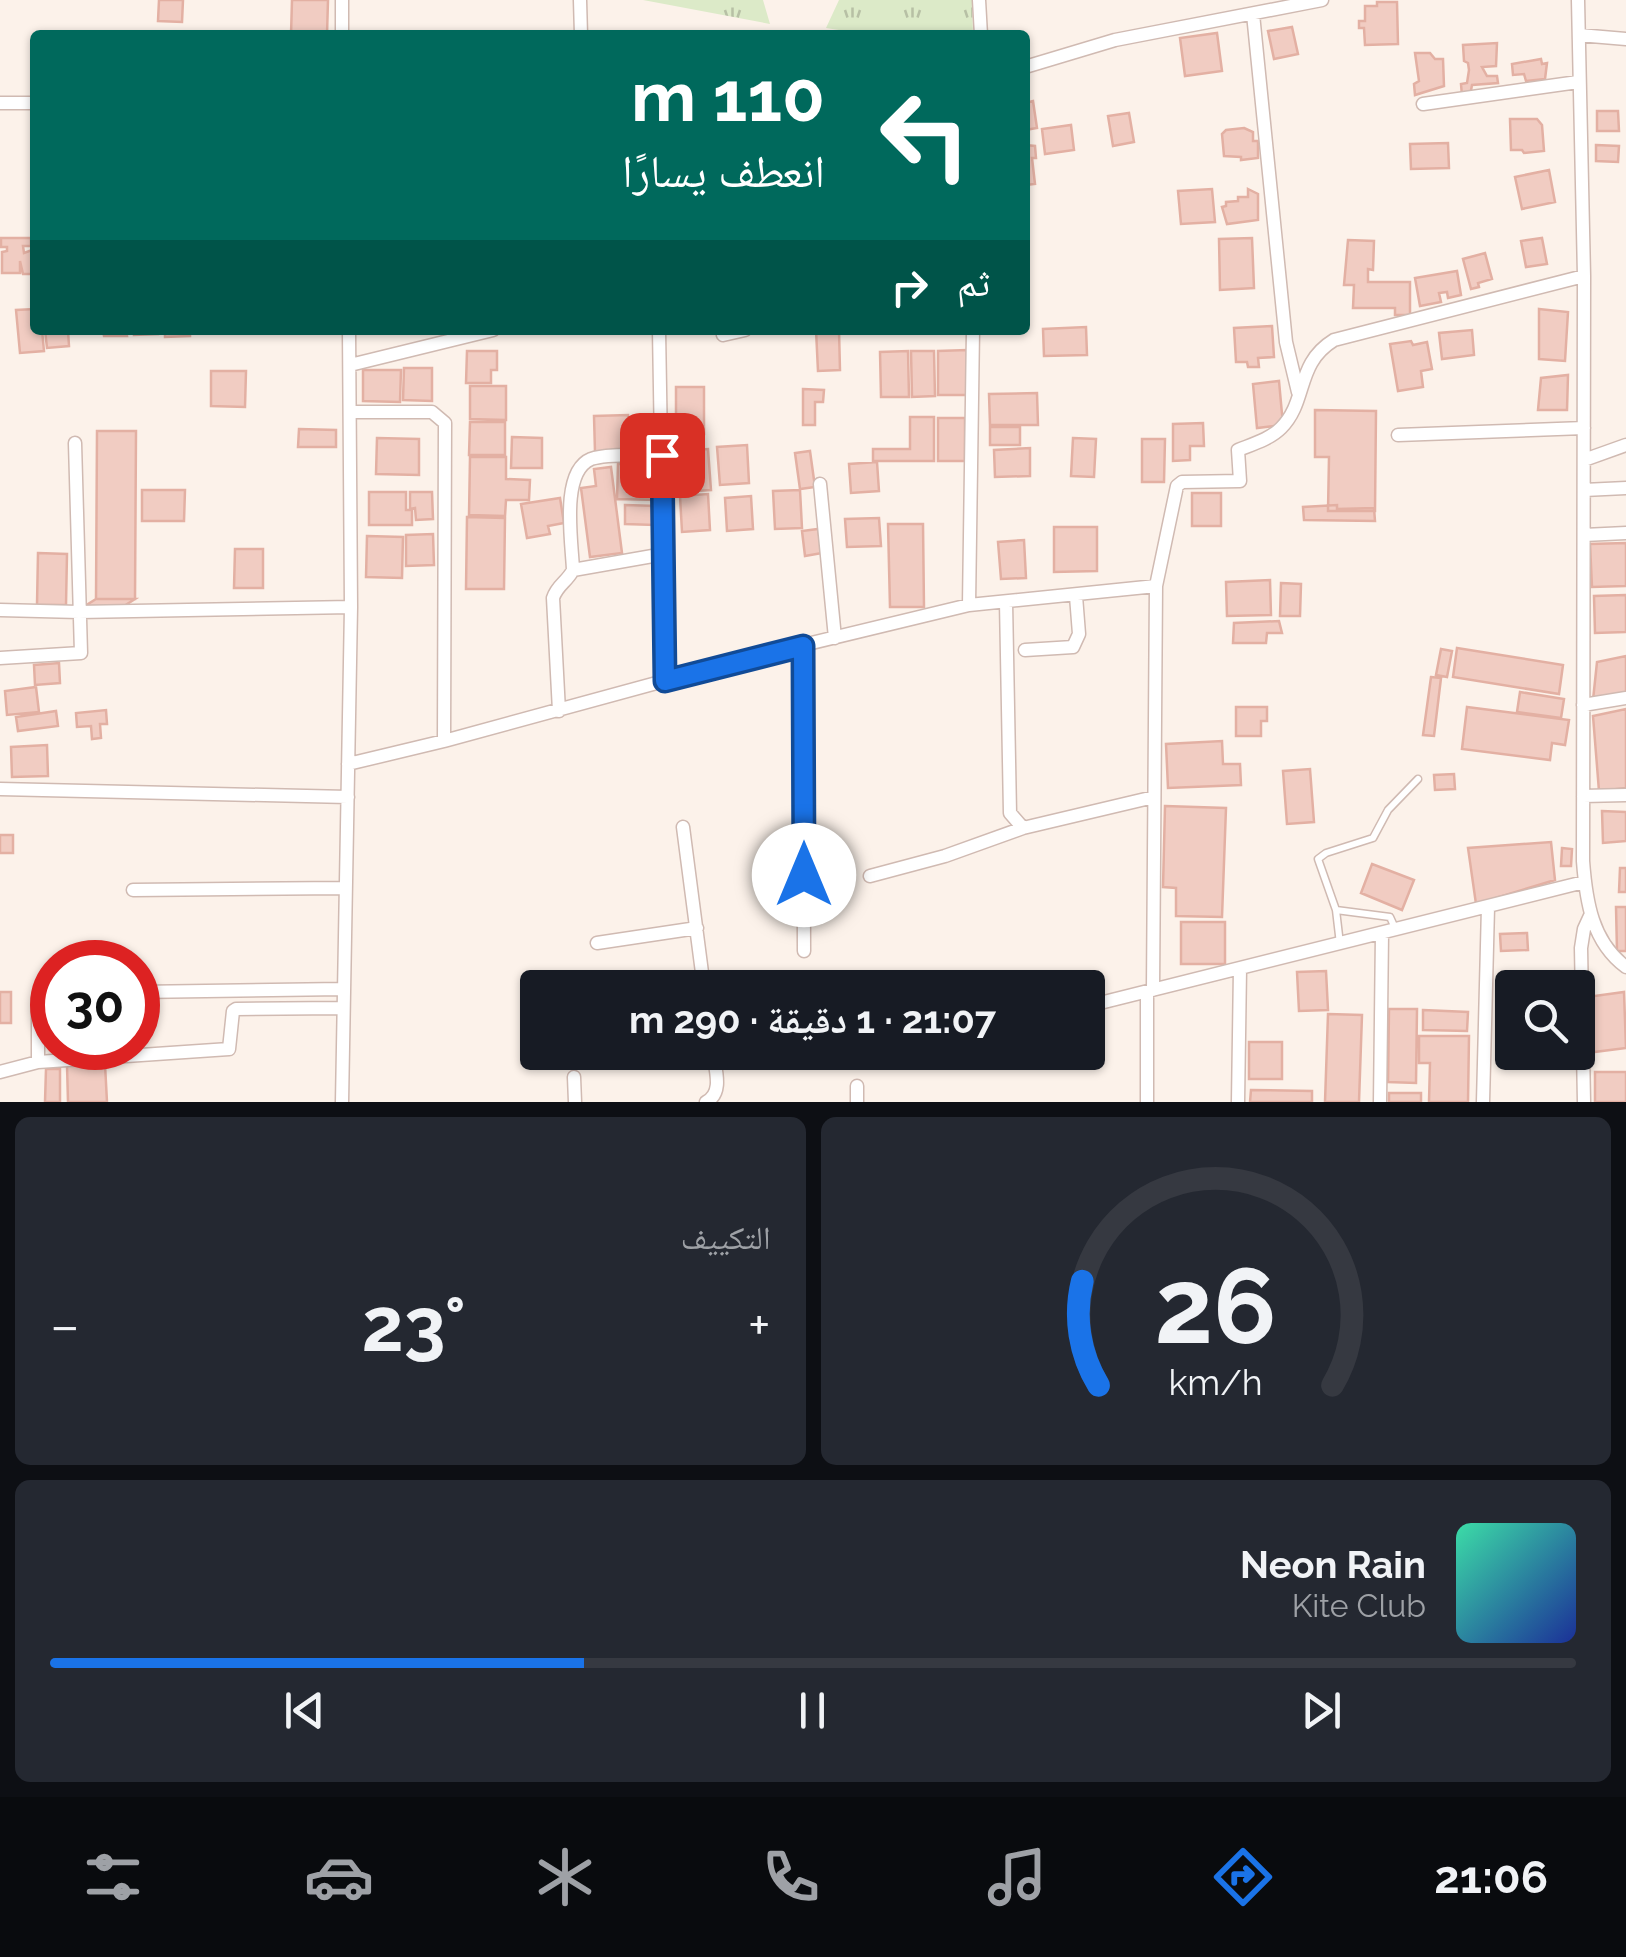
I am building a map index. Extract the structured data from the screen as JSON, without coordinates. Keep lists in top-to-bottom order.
{
  "page": {
    "turn": ["110 m", "انعطف يسارًا"],
    "then": "ثم",
    "limit": "30",
    "trip": "21:07 · 1 دقيقة · 290 m",
    "tile": "التكييف",
    "heat": ["−", "23°", "+"],
    "song": ["Neon Rain", "Kite Club"],
    "tabs": "21:06",
    "gauge": ["26", "km/h"]
  }
}
